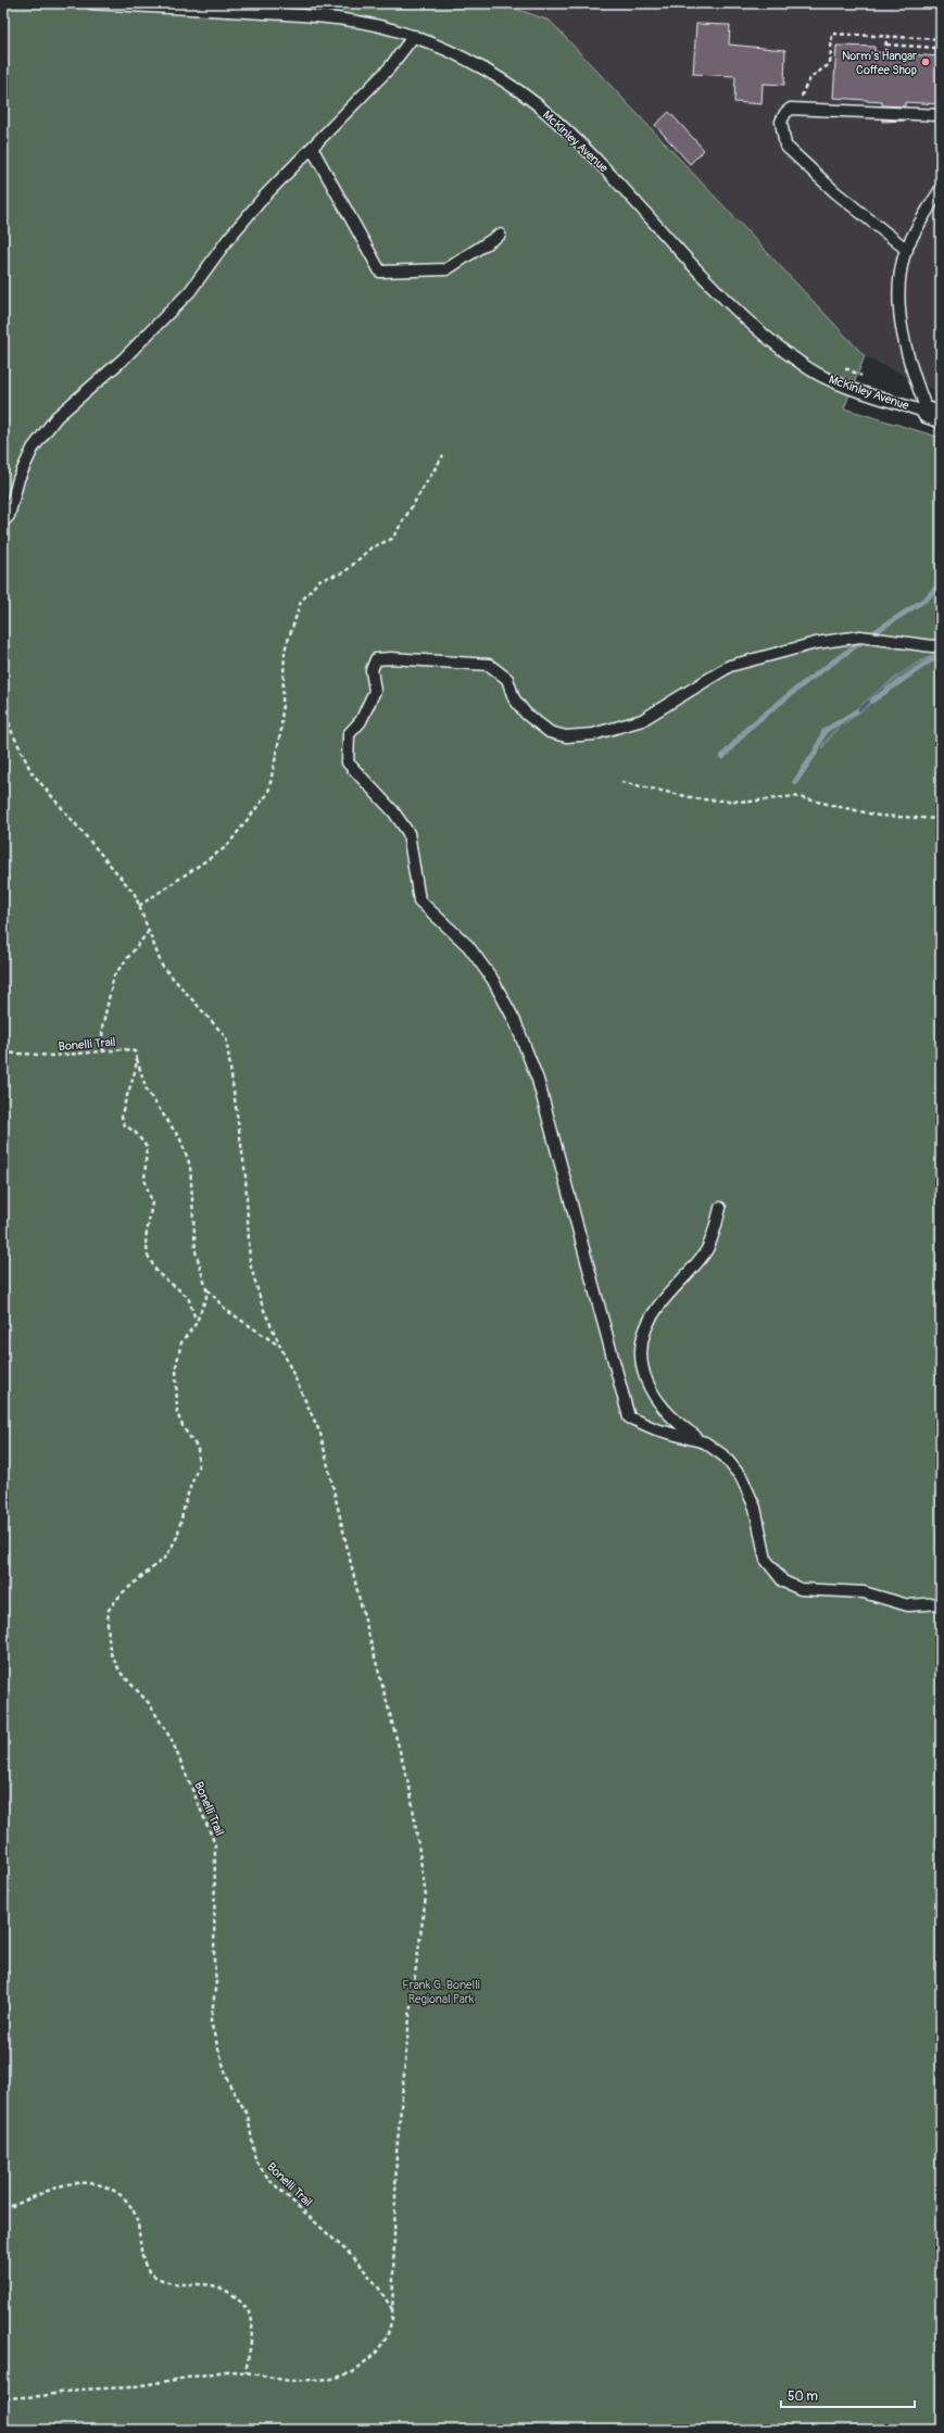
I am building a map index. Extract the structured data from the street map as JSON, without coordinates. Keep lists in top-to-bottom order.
{
  "streets": {
    "lane": ["McKinley Avenue"],
    "path": ["Bonelli Trail"]
  },
  "parks": ["Frank G. Bonelli Regional Park"],
  "places": ["Norm's Hangar Coffee Shop"],
  "scale_bar": "50 m"
}
